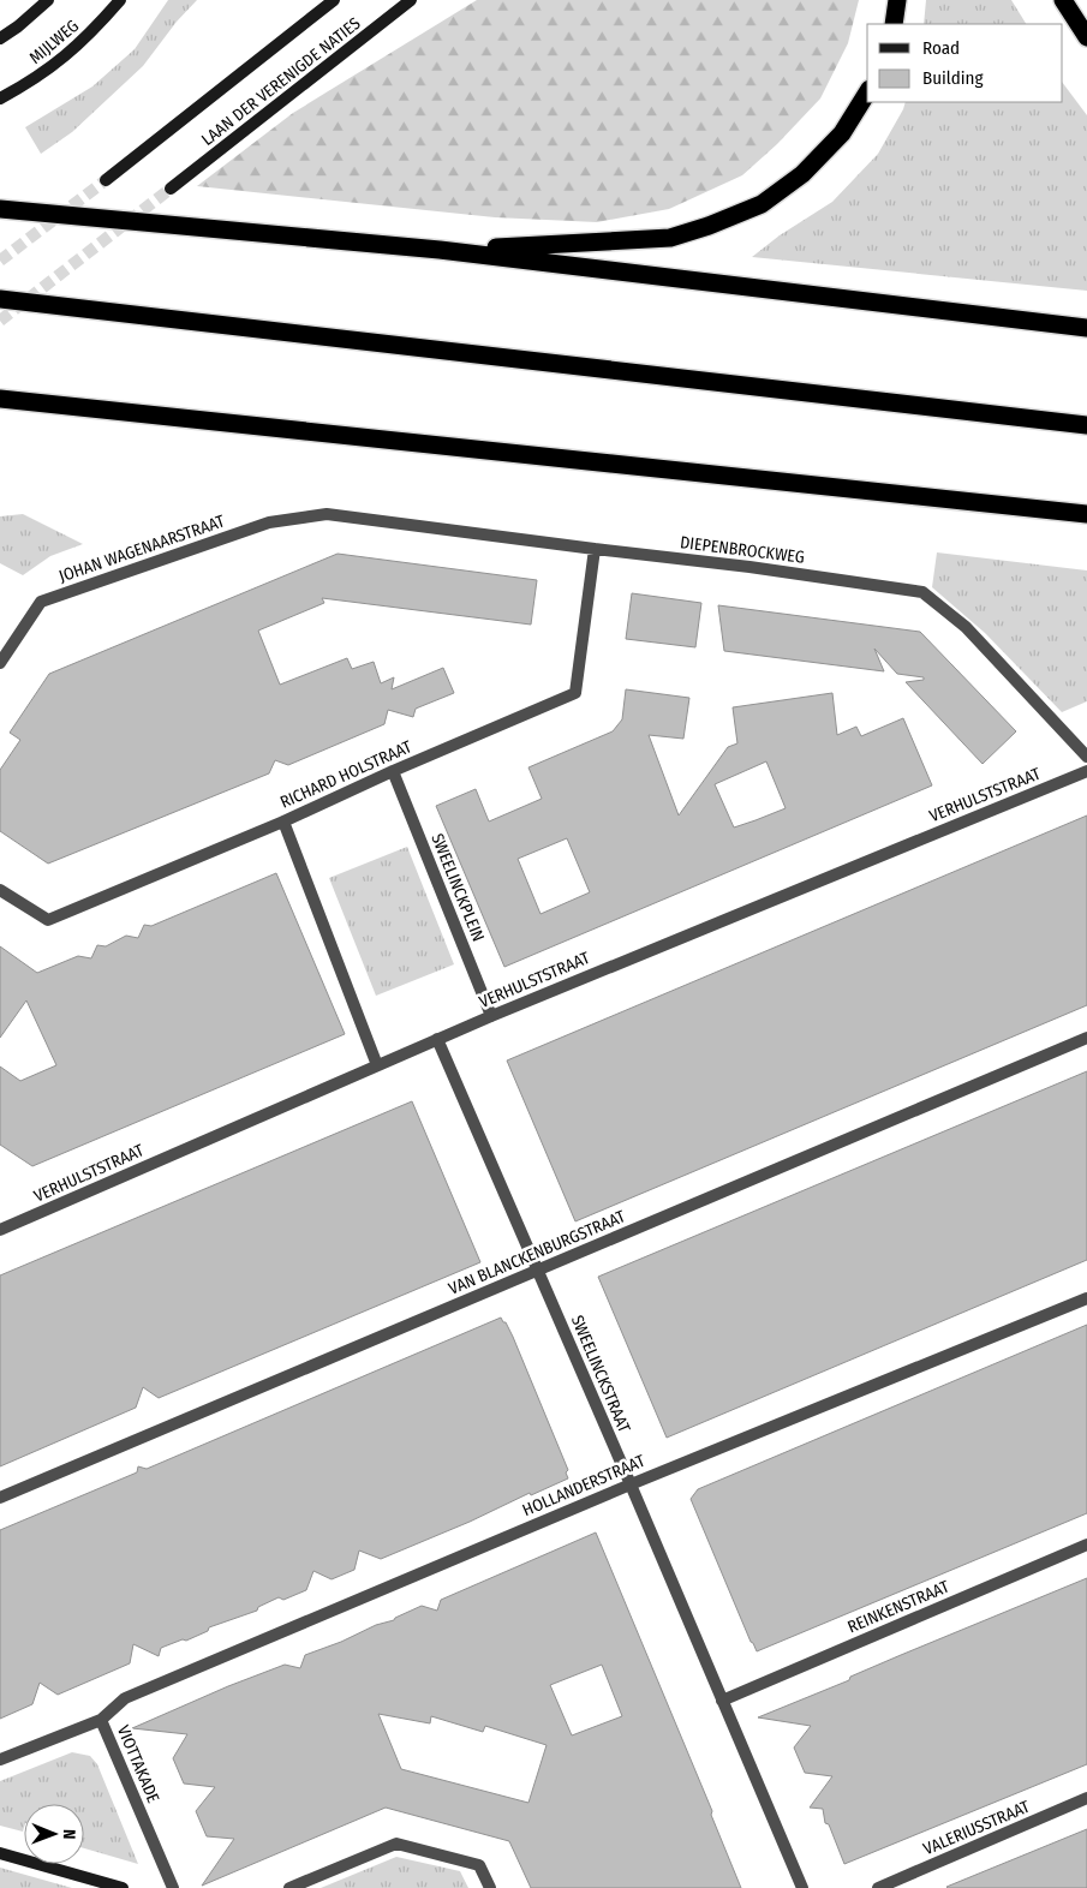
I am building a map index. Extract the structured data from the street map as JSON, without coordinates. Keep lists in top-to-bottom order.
{
  "streets": {
    "main road": ["MIJLWEG", "LAAN DER VERENIGDE NATIES"],
    "street": [
      "JOHAN WAGENAARSTRAAT",
      "DIEPENBROCKWEG",
      "RICHARD HOLSTRAAT",
      "VERHULSTSTRAAT",
      "SWEELINCKPLEIN",
      "VAN BLANCKENBURGSTRAAT",
      "SWEELINCKSTRAAT",
      "HOLLANDERSTRAAT",
      "REINKENSTRAAT",
      "VIOTTAKADE",
      "VALERIUSSTRAAT"
    ]
  },
  "crossings": [
    ["JOHAN WAGENAARSTRAAT", "DIEPENBROCKWEG"],
    ["DIEPENBROCKWEG", "RICHARD HOLSTRAAT"],
    ["RICHARD HOLSTRAAT", "SWEELINCKPLEIN"],
    ["VERHULSTSTRAAT", "SWEELINCKPLEIN"],
    ["VERHULSTSTRAAT", "SWEELINCKSTRAAT"],
    ["VAN BLANCKENBURGSTRAAT", "SWEELINCKSTRAAT"],
    ["SWEELINCKSTRAAT", "HOLLANDERSTRAAT"],
    ["SWEELINCKSTRAAT", "REINKENSTRAAT"],
    ["HOLLANDERSTRAAT", "VIOTTAKADE"]
  ],
  "legend": ["Road", "Building"],
  "north": "right"
}
